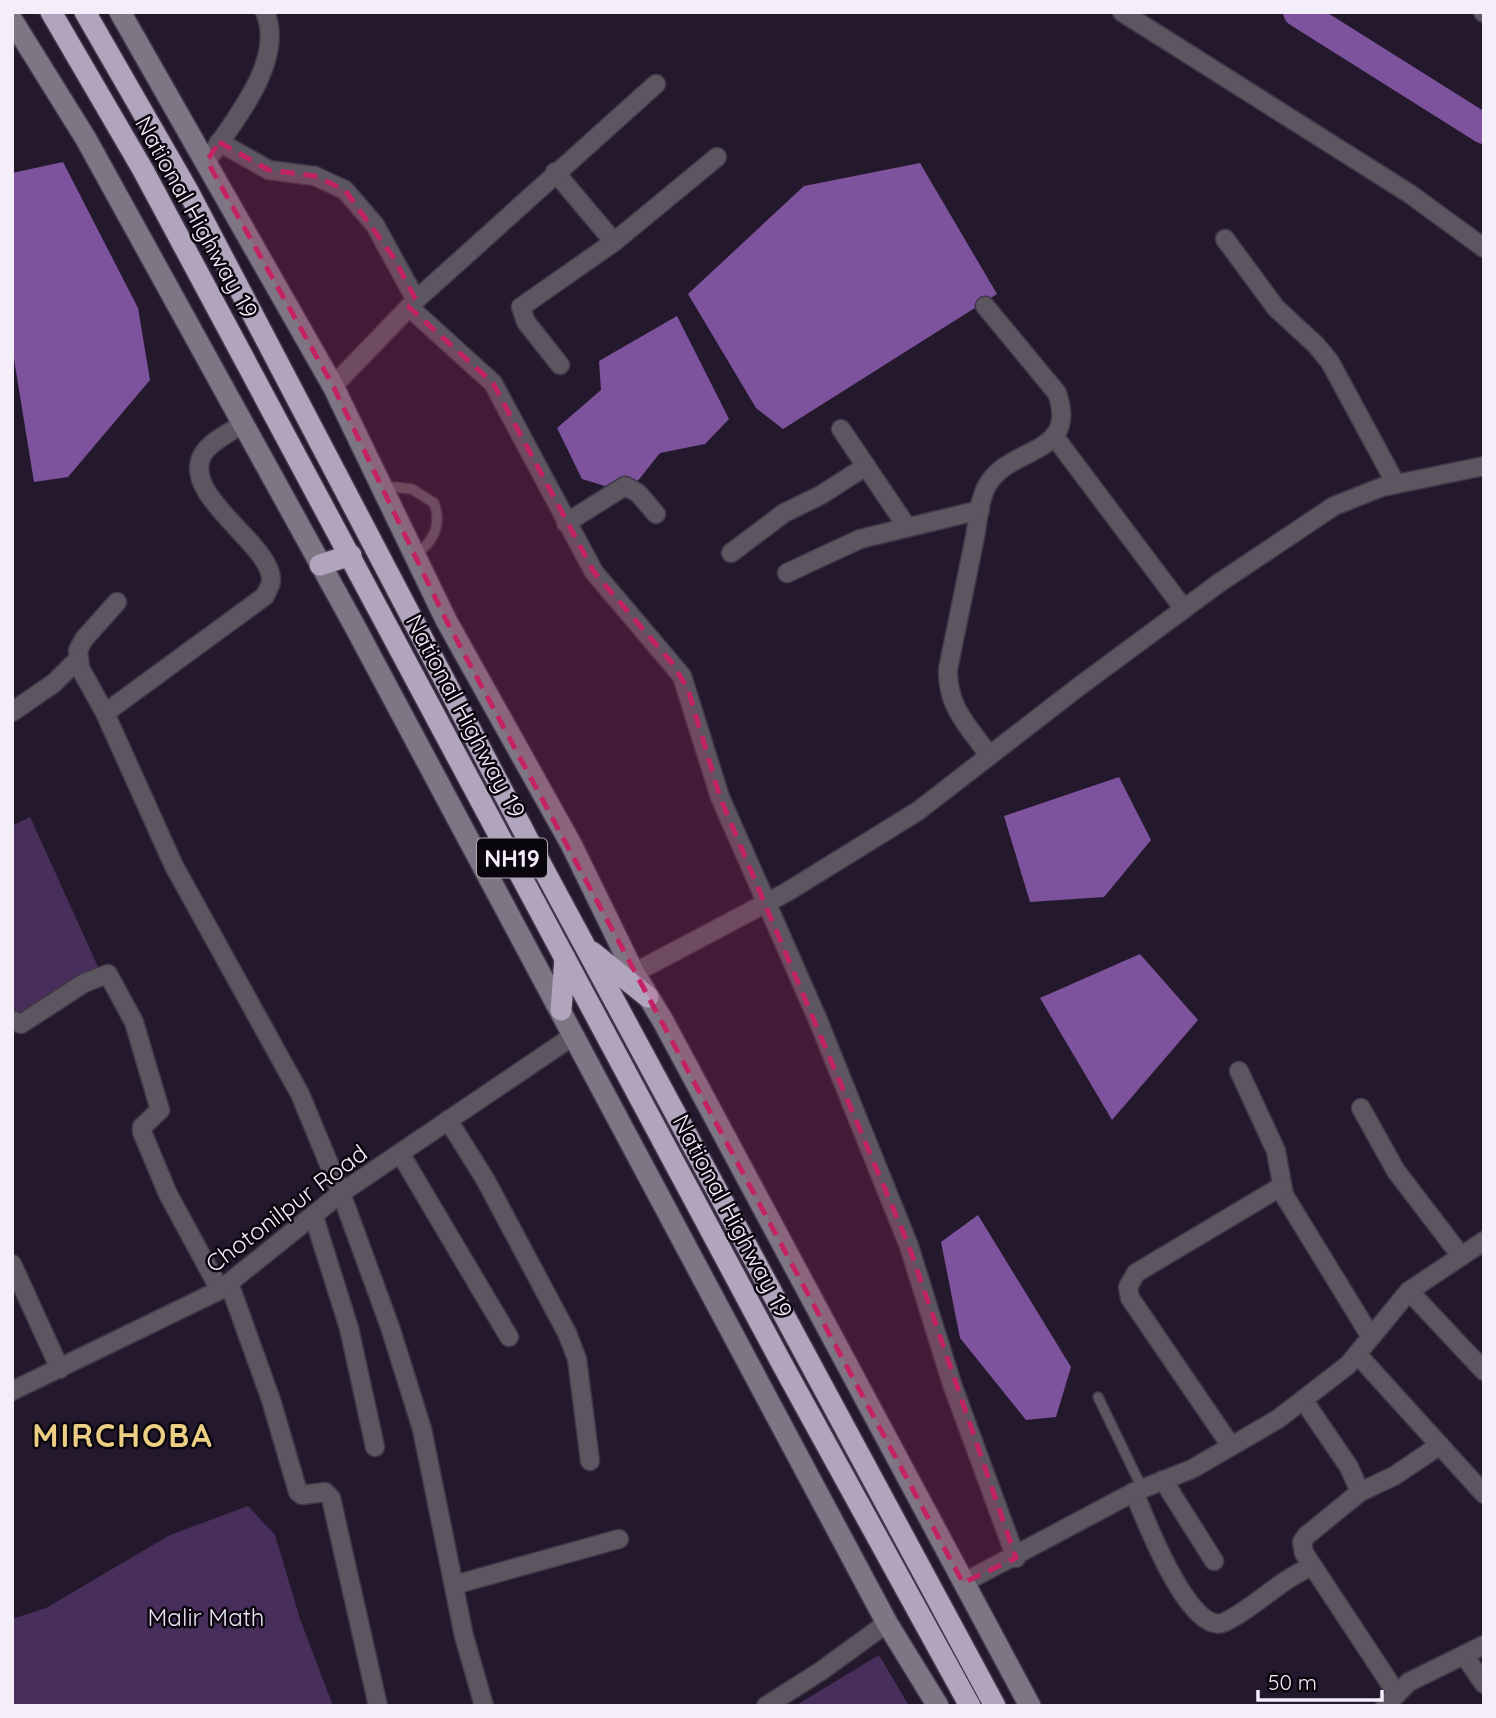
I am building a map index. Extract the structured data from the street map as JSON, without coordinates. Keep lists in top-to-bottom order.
{
  "streets": {
    "highway": ["National Highway 19", "NH19"],
    "street": ["Chotonilpur Road"]
  },
  "districts": ["MIRCHOBA"],
  "parks": ["Malir Math"],
  "scale_bar": "50 m"
}
